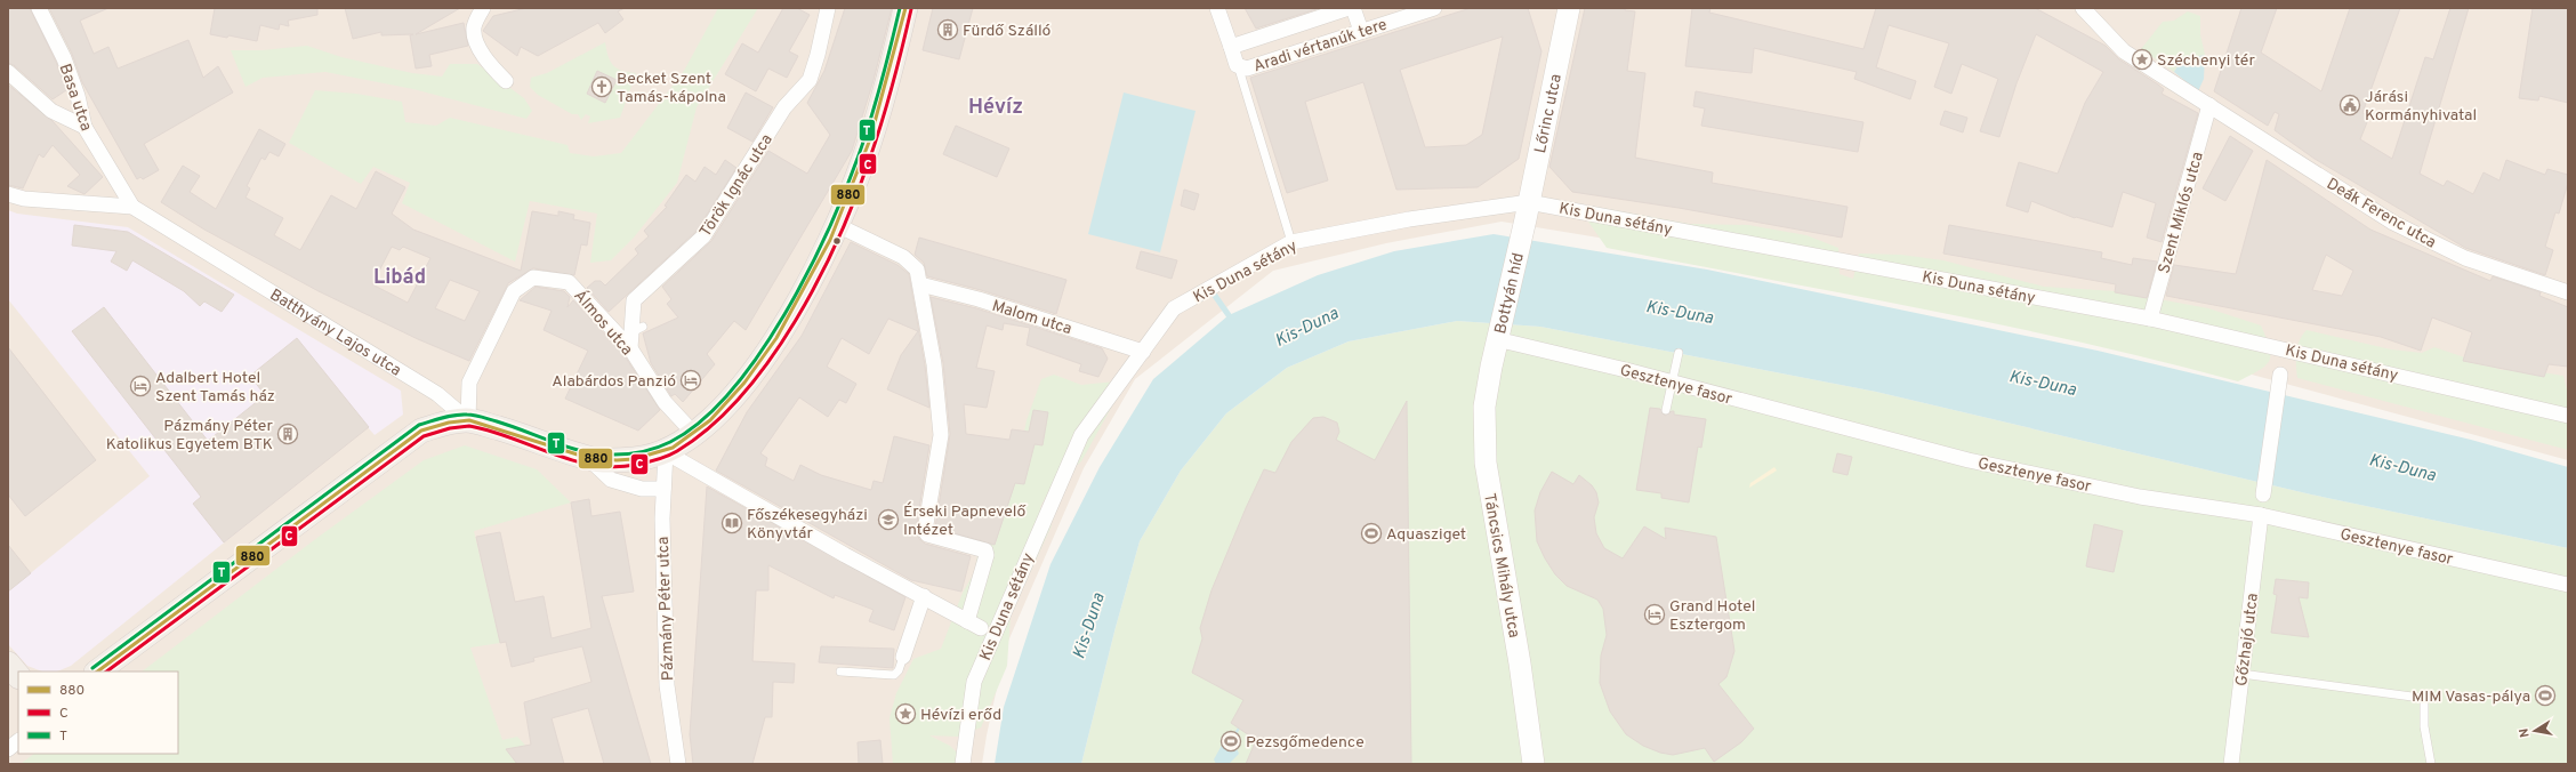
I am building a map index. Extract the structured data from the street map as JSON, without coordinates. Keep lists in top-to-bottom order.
{
  "streets": {
    "main road": ["Batthyány Lajos utca"],
    "street": [
      "Aradi vértanúk tere",
      "Basa utca",
      "Lőrinc utca",
      "Török Ignác utca",
      "Szent Miklós utca",
      "Deák Ferenc utca",
      "Kis Duna sétány",
      "Bottyán híd",
      "Malom utca",
      "Álmos utca",
      "Gesztenye fasor",
      "Táncsics Mihály utca",
      "Pázmány Péter utca",
      "Gőzhajó utca"
    ]
  },
  "crossings": [
    ["Basa utca", "Batthyány Lajos utca"],
    ["Lőrinc utca", "Kis Duna sétány"],
    ["Lőrinc utca", "Bottyán híd"],
    ["Török Ignác utca", "Álmos utca"],
    ["Szent Miklós utca", "Deák Ferenc utca"],
    ["Szent Miklós utca", "Kis Duna sétány"],
    ["Kis Duna sétány", "Bottyán híd"],
    ["Kis Duna sétány", "Malom utca"],
    ["Bottyán híd", "Táncsics Mihály utca"],
    ["Álmos utca", "Batthyány Lajos utca"],
    ["Batthyány Lajos utca", "Pázmány Péter utca"],
    ["Gesztenye fasor", "Gőzhajó utca"]
  ],
  "districts": ["Hévíz", "Libád"],
  "water": ["Kis-Duna"],
  "places": {
    "building": ["Fürdő Szálló", "Pázmány Péter Katolikus Egyetem BTK"],
    "place": ["Széchenyi tér", "Hévízi erőd"],
    "church": ["Becket Szent Tamás-kápolna"],
    "public building": ["Járási Kormányhivatal"],
    "hotel": ["Alabárdos Panzió", "Adalbert Hotel Szent Tamás ház", "Grand Hotel Esztergom"],
    "school or university": ["Érseki Papnevelő Intézet"],
    "library": ["Főszékesegyházi Könyvtár"],
    "sports": ["Aquasziget", "MIM Vasas-pálya", "Pezsgőmedence"]
  },
  "lines": ["transit line 880", "transit line T", "transit line C"],
  "legend": ["880", "C", "T"],
  "north": "left"
}
